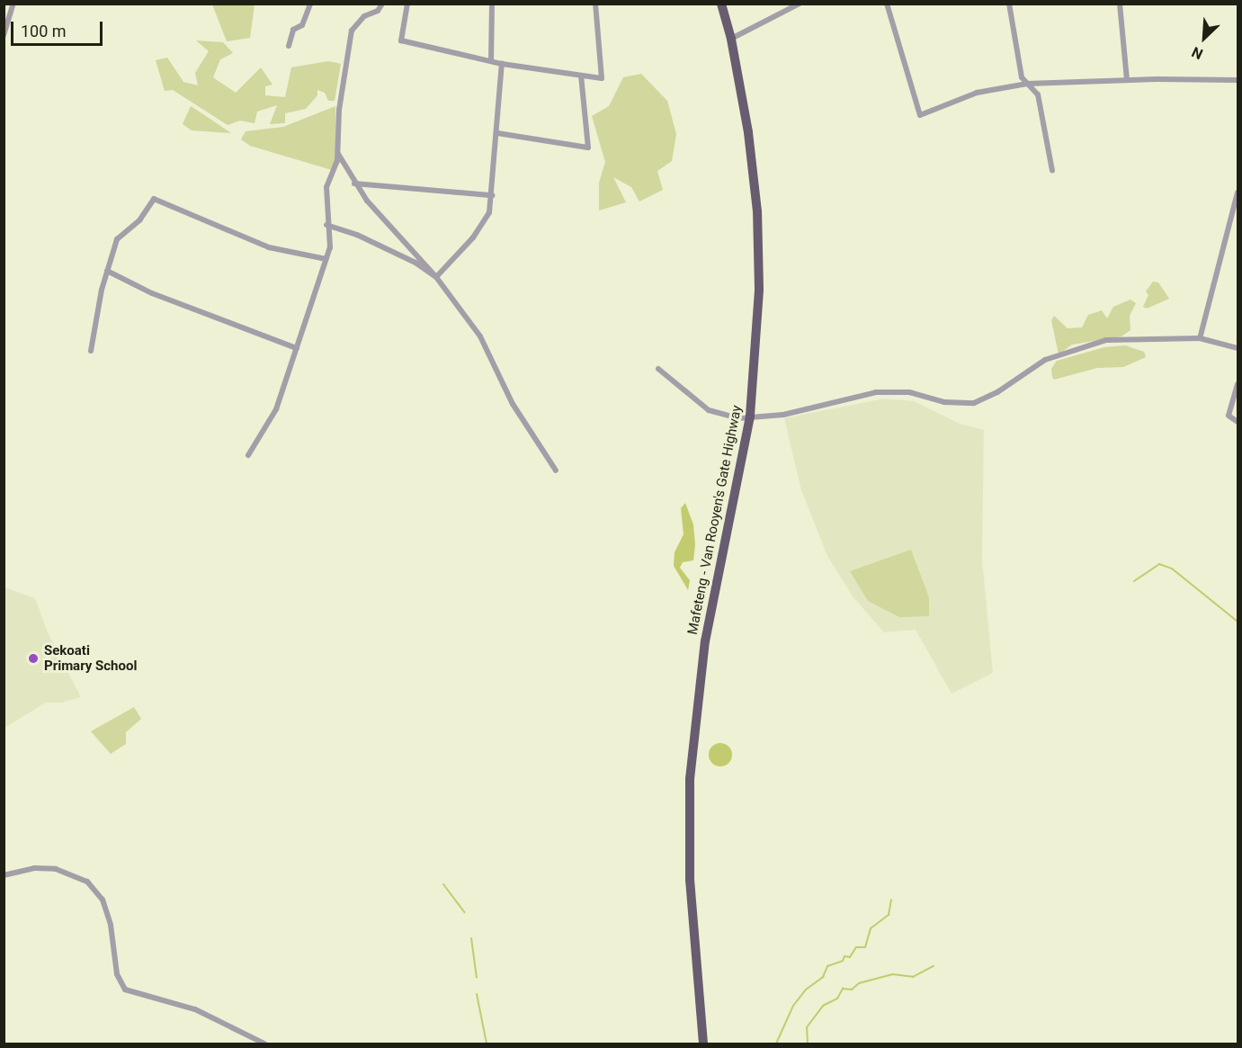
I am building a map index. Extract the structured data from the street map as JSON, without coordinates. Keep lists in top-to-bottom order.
{
  "streets": {
    "main road": ["Mafeteng - Van Rooyen's Gate Highway"]
  },
  "places": ["Sekoati Primary School"],
  "scale_bar": "100 m",
  "north": "bottom left"
}
